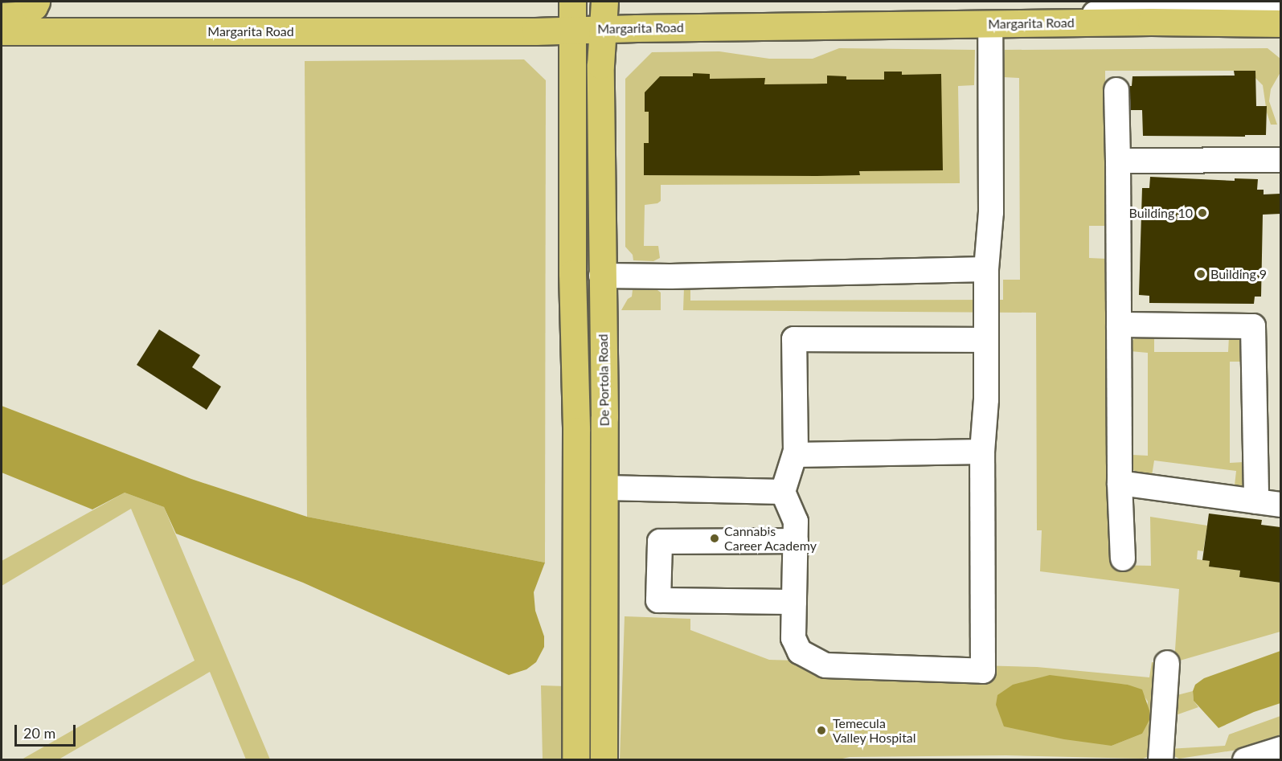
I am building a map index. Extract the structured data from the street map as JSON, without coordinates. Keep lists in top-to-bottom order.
{
  "streets": {
    "main road": ["Margarita Road", "De Portola Road"]
  },
  "crossings": [
    ["Margarita Road", "De Portola Road"]
  ],
  "places": [
    "Building 10",
    "Building 9",
    "Cannabis Career Academy",
    "Temecula Valley Hospital"
  ],
  "scale_bar": "20 m"
}
